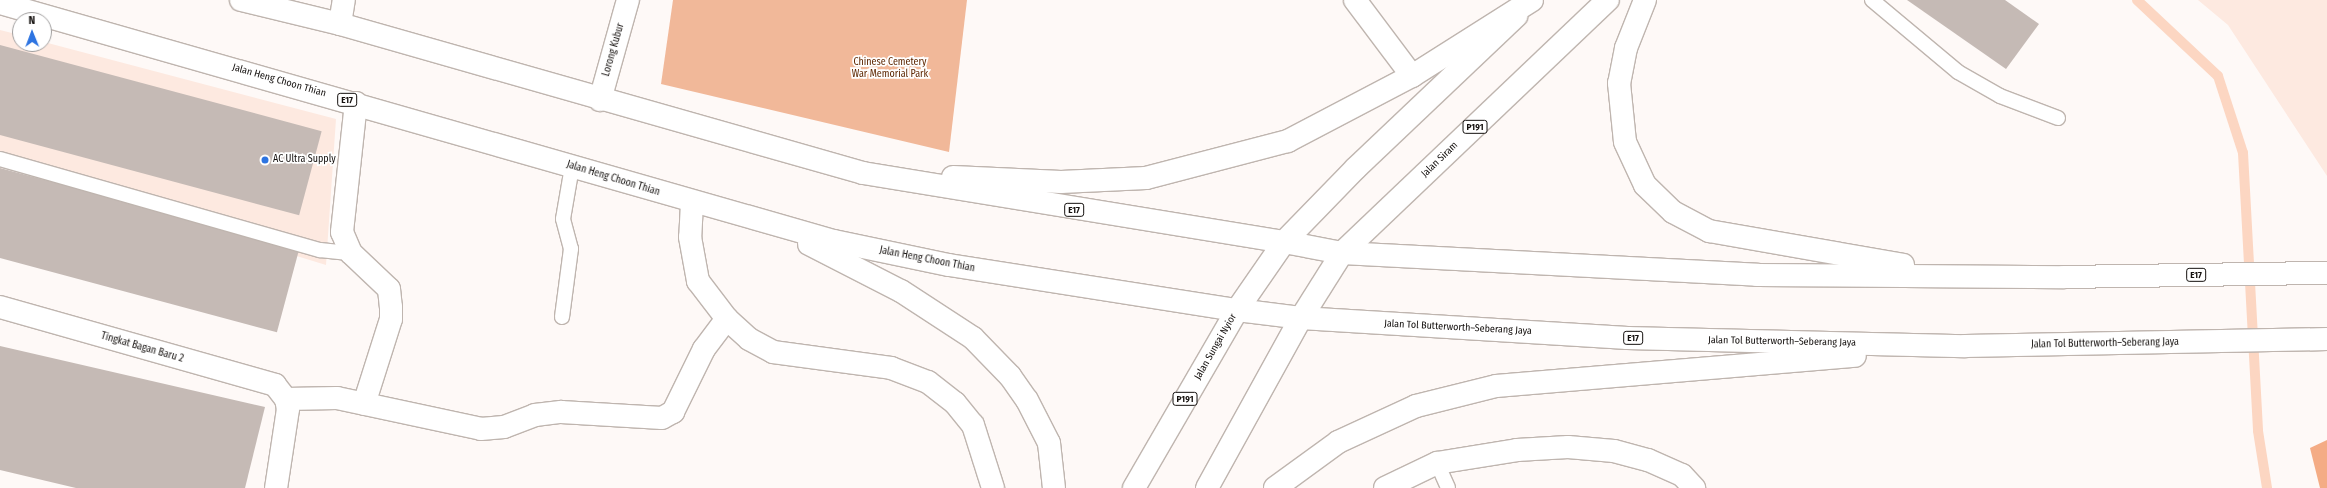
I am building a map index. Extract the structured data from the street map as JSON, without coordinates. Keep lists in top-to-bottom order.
{
  "streets": {
    "main road": [
      "Lorong Kubur",
      "Jalan Heng Choon Thian",
      "E17",
      "P191",
      "Jalan Siram",
      "Jalan Tol Butterworth–Seberang Jaya",
      "Jalan Sungai Nyior",
      "Tingkat Bagan Baru 2"
    ]
  },
  "crossings": [
    ["Lorong Kubur", "E17"],
    ["Jalan Heng Choon Thian", "P191"],
    ["Jalan Heng Choon Thian", "Jalan Tol Butterworth–Seberang Jaya"],
    ["Jalan Heng Choon Thian", "Jalan Sungai Nyior"],
    ["E17", "P191"],
    ["E17", "Jalan Siram"],
    ["P191", "Jalan Siram"],
    ["P191", "Jalan Tol Butterworth–Seberang Jaya"],
    ["P191", "Jalan Sungai Nyior"],
    ["Jalan Tol Butterworth–Seberang Jaya", "Jalan Sungai Nyior"]
  ],
  "parks": ["Chinese Cemetery War Memorial Park"],
  "places": ["AC Ultra Supply"],
  "north": "top"
}
